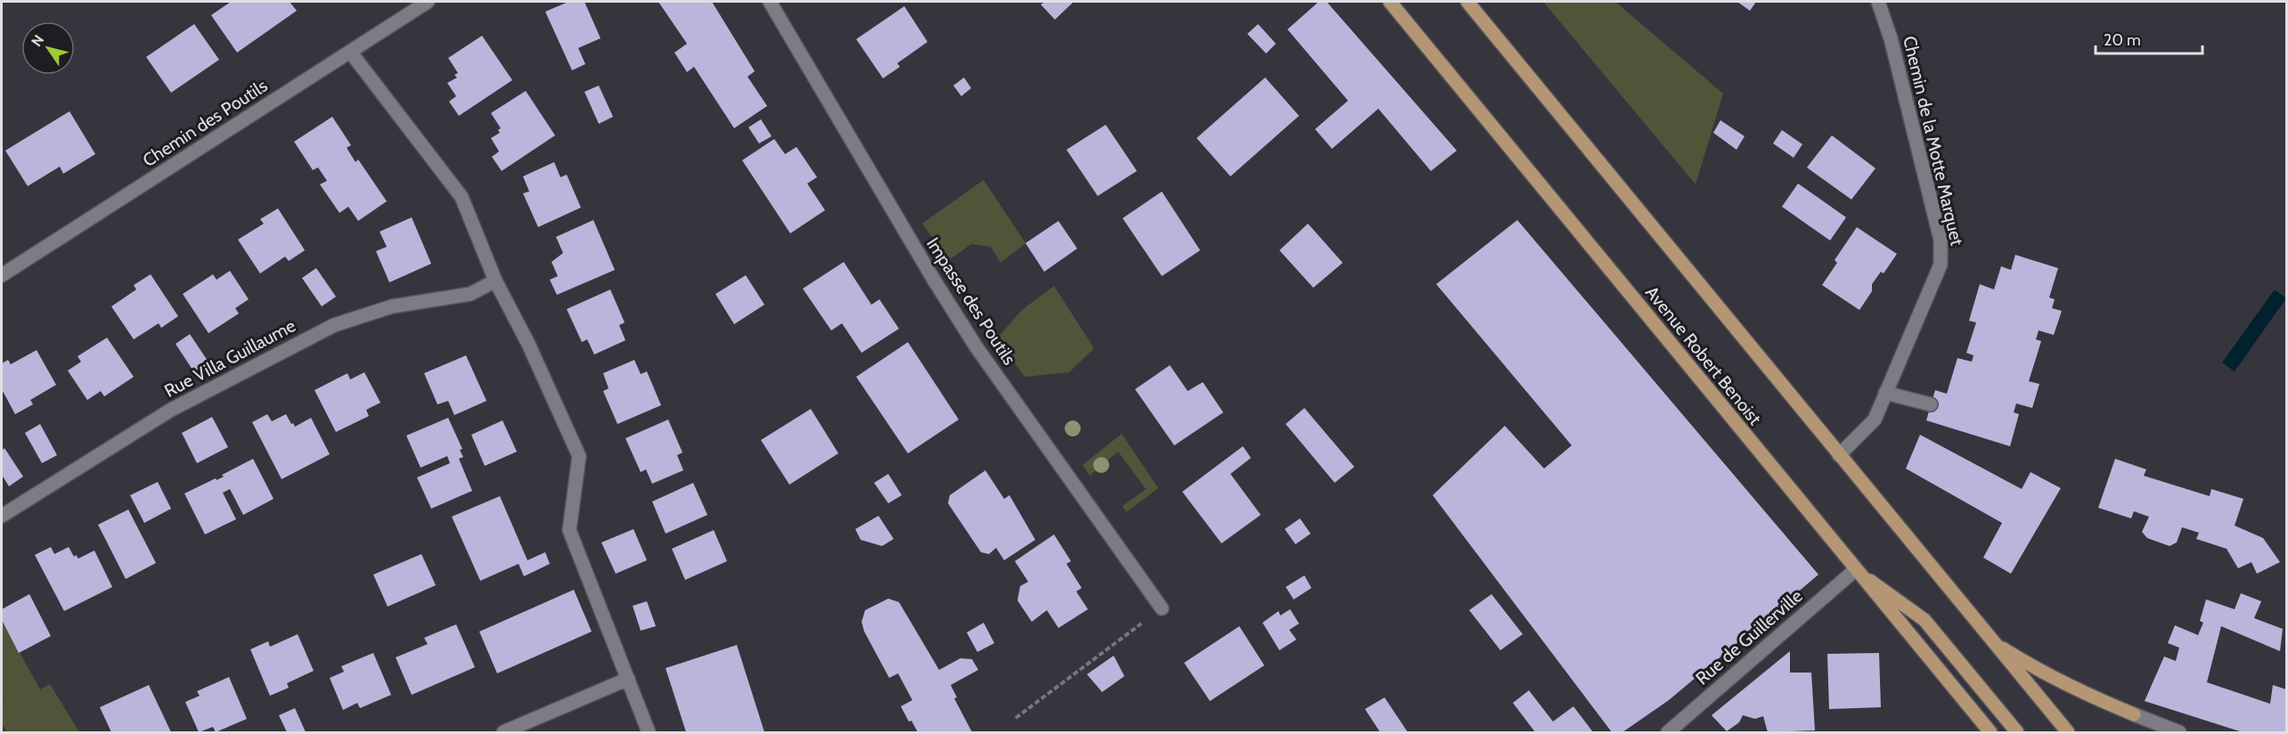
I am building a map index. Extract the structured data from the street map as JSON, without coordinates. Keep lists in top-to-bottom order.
{
  "streets": {
    "main road": ["Avenue Robert Benoist"],
    "street": [
      "Chemin des Poutils",
      "Chemin de la Motte Marquet",
      "Impasse des Poutils",
      "Rue Villa Guillaume",
      "Rue de Guillerville"
    ]
  },
  "crossings": [
    ["Avenue Robert Benoist", "Rue de Guillerville"]
  ],
  "scale_bar": "20 m",
  "north": "top left"
}
